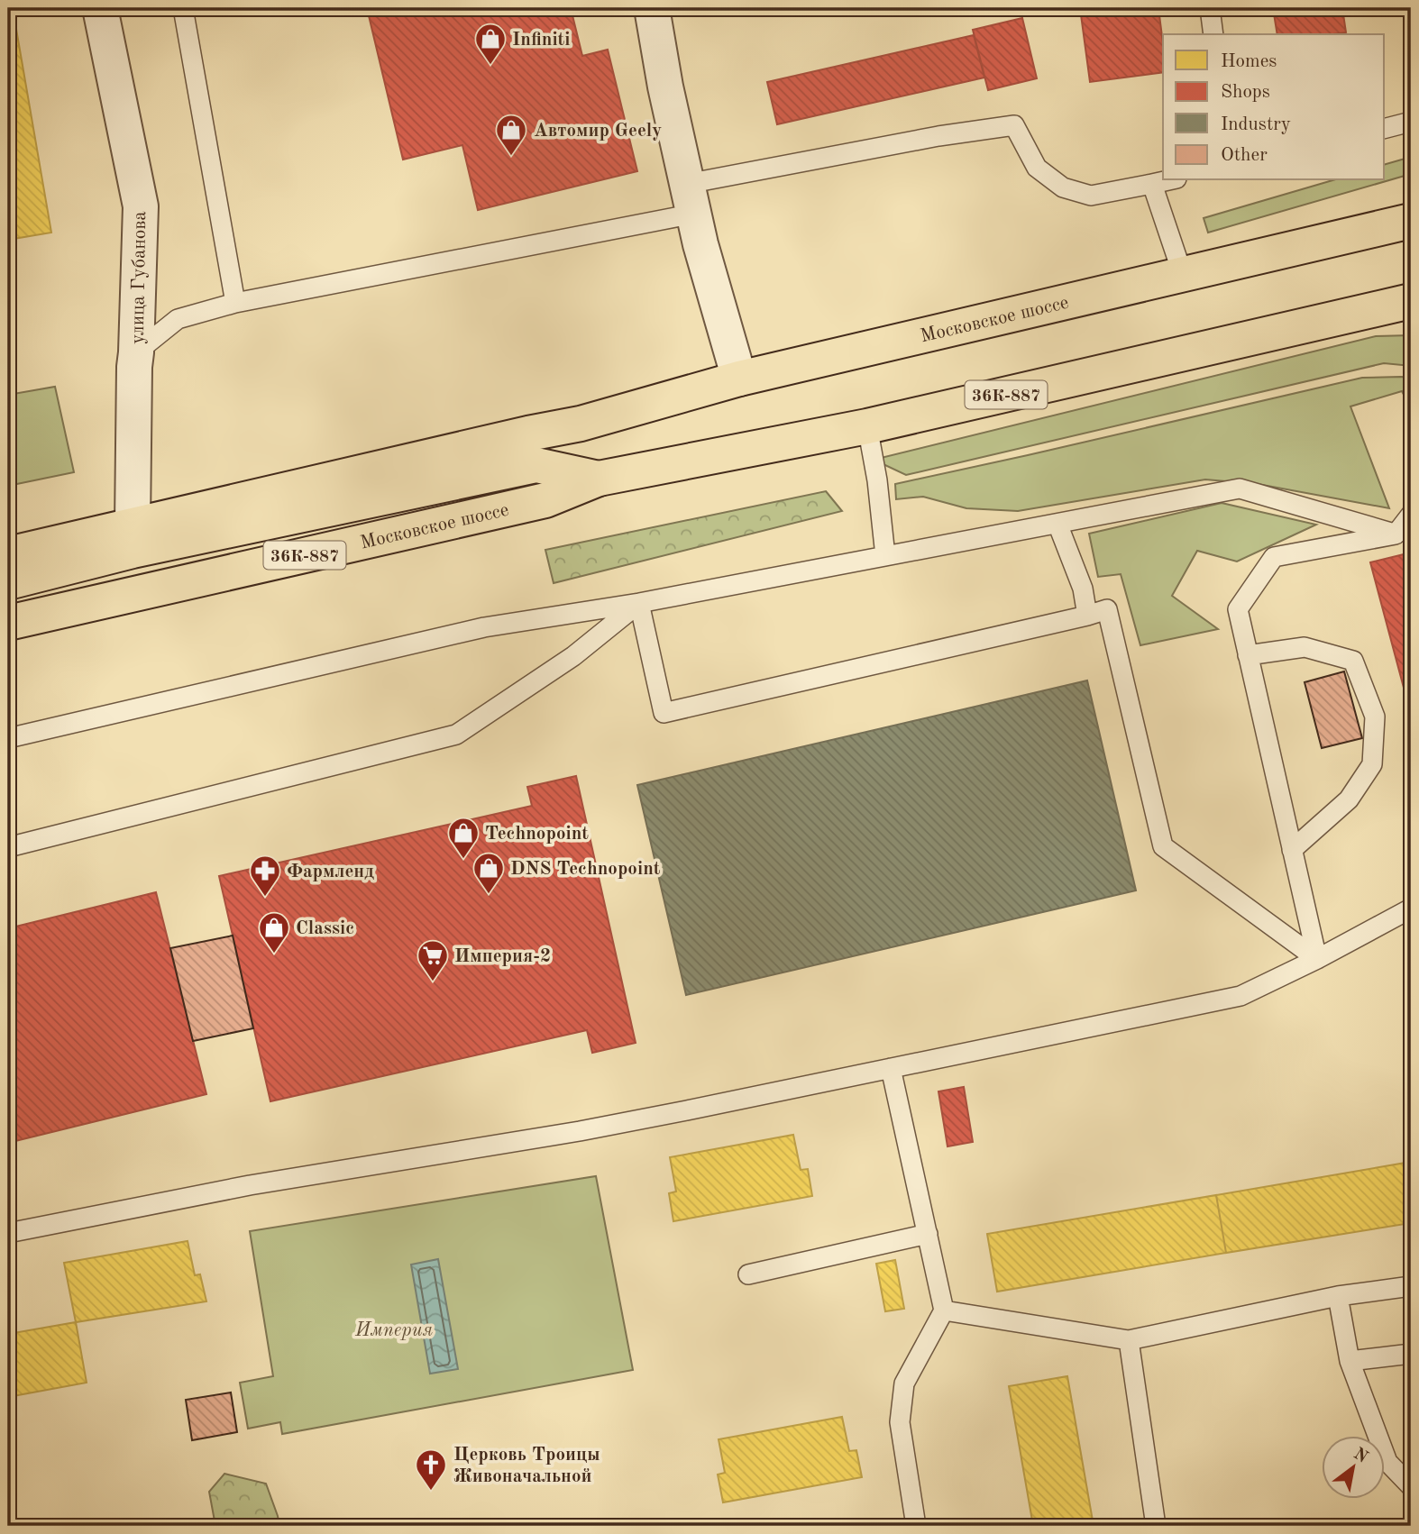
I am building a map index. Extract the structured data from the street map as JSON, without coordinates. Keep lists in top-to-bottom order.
{
  "streets": {
    "main road": ["Московское шоссе", "36К-887"],
    "street": ["улица Губанова"]
  },
  "crossings": [
    ["улица Губанова", "Московское шоссе"]
  ],
  "parks": ["Империя"],
  "places": {
    "shop": [
      "Infiniti",
      "Автомир Geely",
      "Technopoint",
      "DNS Technopoint",
      "Classic"
    ],
    "pharmacy": ["Фармленд"],
    "supermarket": ["Империя-2"],
    "church": ["Церковь Троицы Живоначальной"]
  },
  "legend": [
    "Homes",
    "Shops",
    "Industry",
    "Other"
  ],
  "north": "top right"
}
